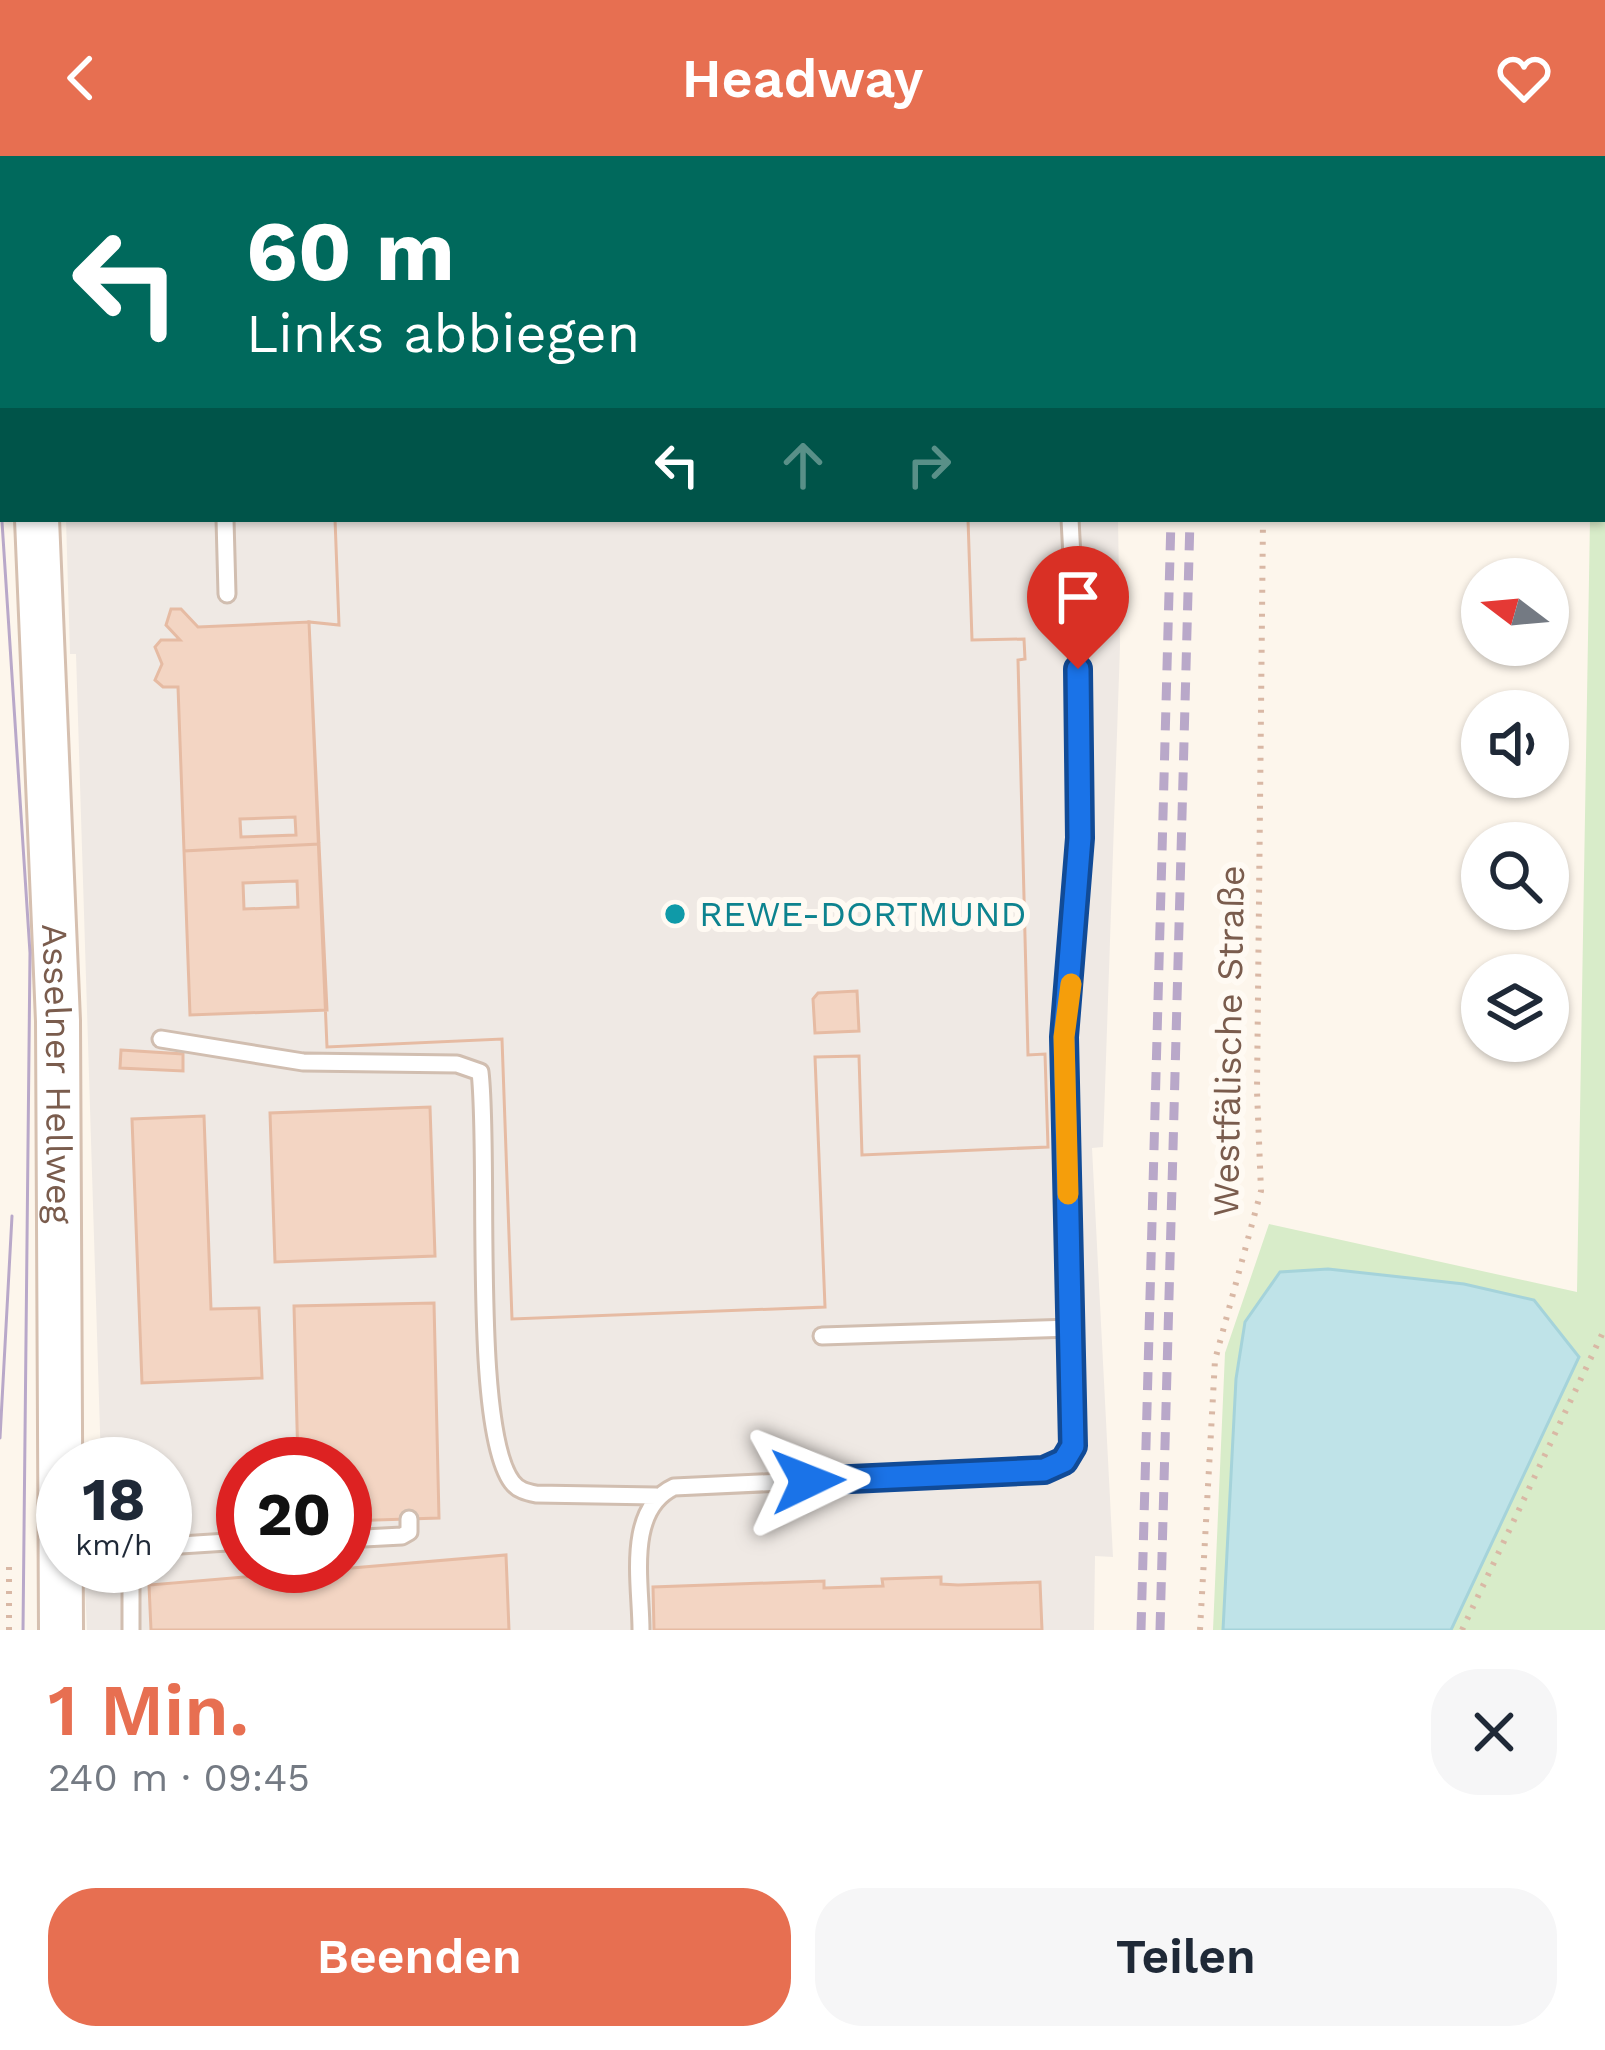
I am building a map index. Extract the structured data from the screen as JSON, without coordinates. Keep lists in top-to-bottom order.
{
  "streets": {
    "main road": ["Asselner Hellweg"],
    "path": ["Westfälische Straße"]
  },
  "places": ["REWE-DORTMUND"],
  "north": "left",
  "page": {
    "header": "Headway",
    "turn": ["60 m", "Links abbiegen"],
    "speed": "18 km/h",
    "limit": "20",
    "heading": ["1 Min.", "240 m · 09:45"],
    "buttons": ["Beenden", "Teilen"]
  }
}
